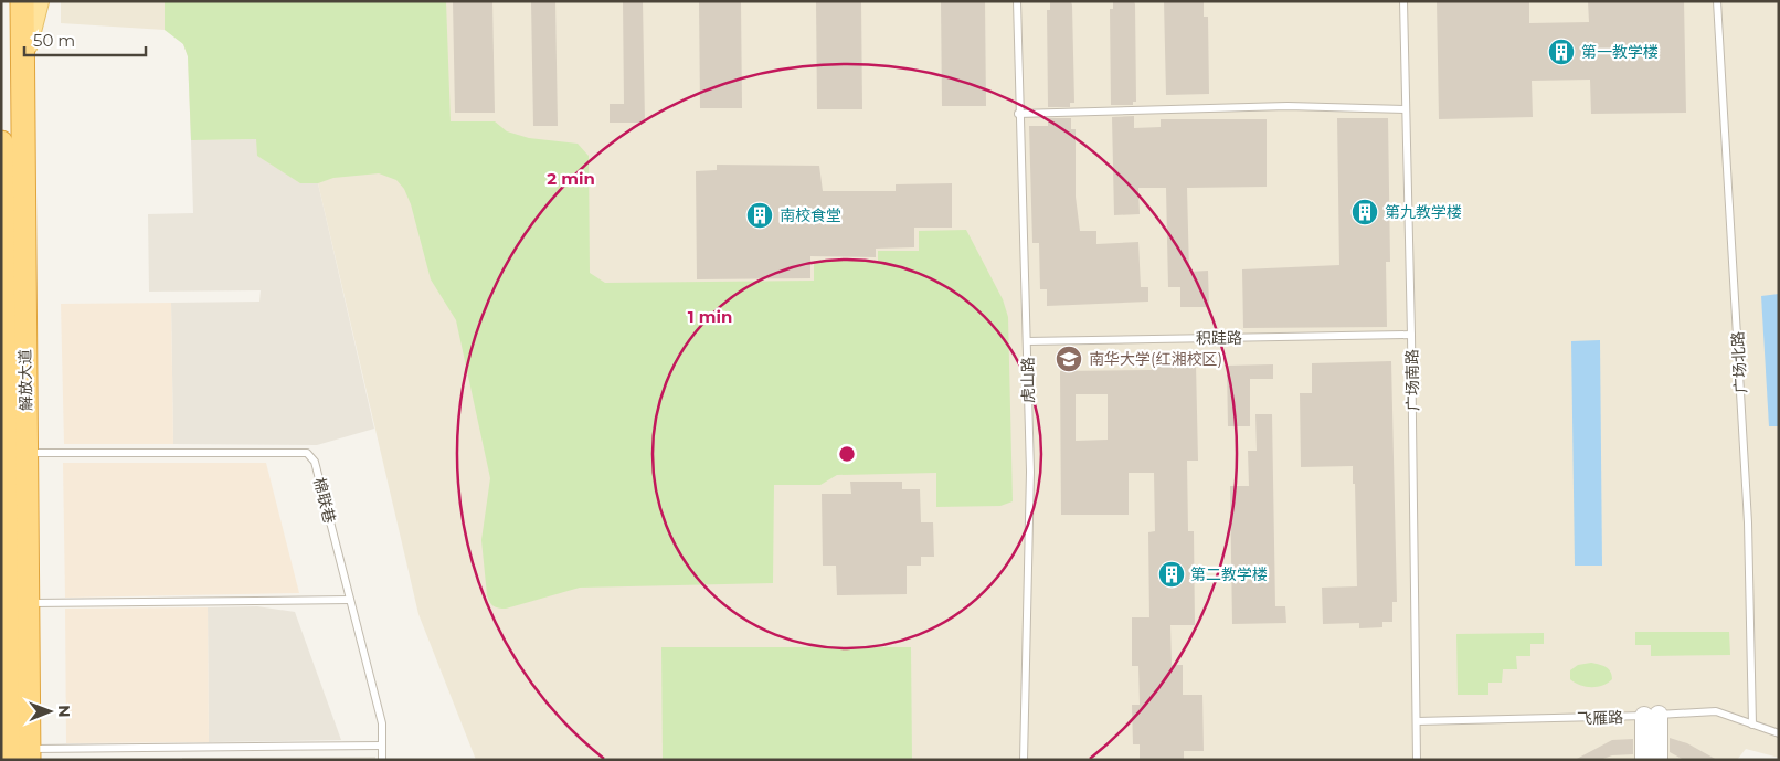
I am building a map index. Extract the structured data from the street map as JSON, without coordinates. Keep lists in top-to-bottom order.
{
  "streets": {
    "highway": ["解放大道"],
    "lane": [
      "积跬路",
      "广场北路",
      "虎山路",
      "广场南路",
      "棉联巷",
      "飞雁路"
    ]
  },
  "crossings": [
    ["积跬路", "虎山路"],
    ["积跬路", "广场南路"],
    ["广场北路", "飞雁路"],
    ["解放大道", "棉联巷"],
    ["广场南路", "飞雁路"]
  ],
  "places": {
    "building": [
      "第一教学楼",
      "第九教学楼",
      "南校食堂",
      "第二教学楼"
    ],
    "school or university": ["南华大学(红湘校区)"]
  },
  "scale_bar": "50 m",
  "north": "right",
  "rings": ["2 min", "1 min"]
}
